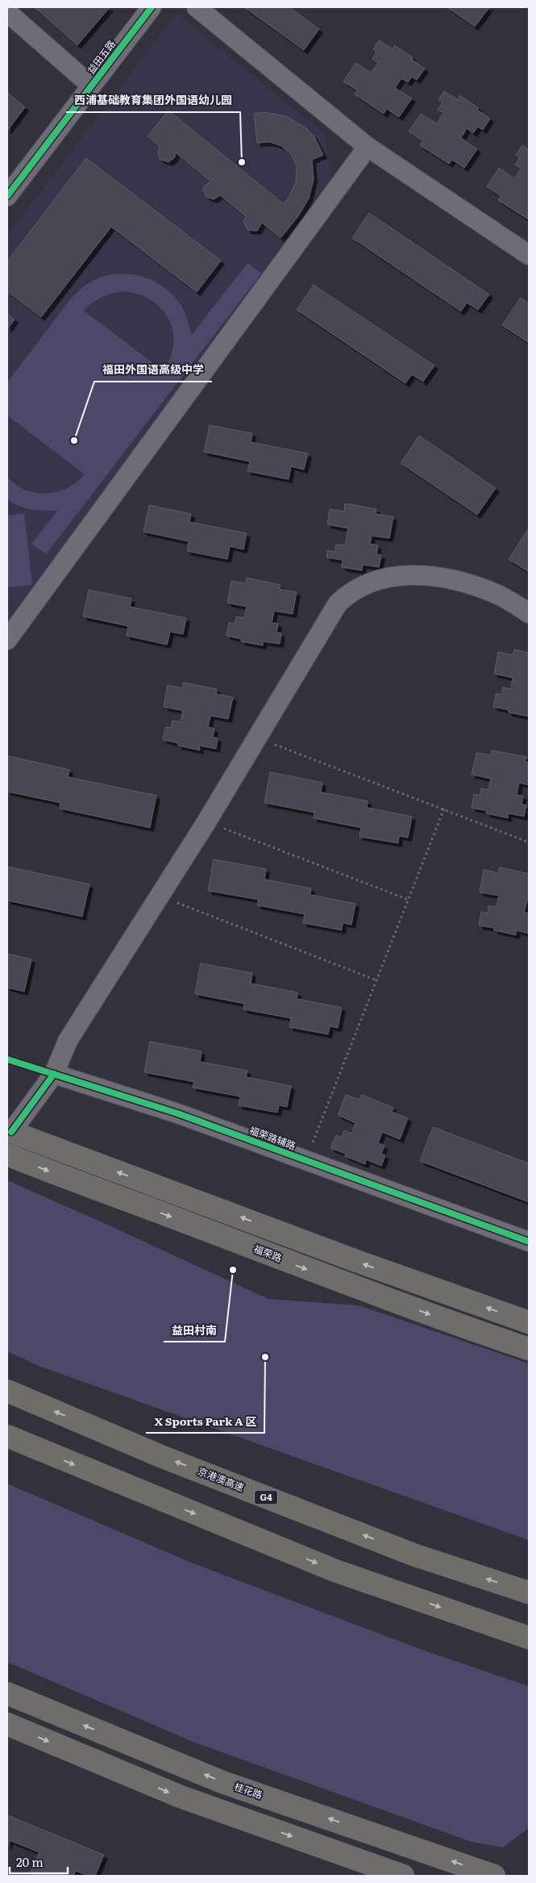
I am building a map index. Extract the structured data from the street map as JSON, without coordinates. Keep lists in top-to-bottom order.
{
  "streets": {
    "highway": ["京港澳高速", "G4"],
    "main road": ["福荣路", "桂花路"],
    "street": ["益田五路", "福荣路辅路"]
  },
  "places": [
    "西浦基础教育集团外国语幼儿园",
    "福田外国语高级中学",
    "益田村南",
    "X Sports Park A 区"
  ],
  "scale_bar": "20 m"
}
